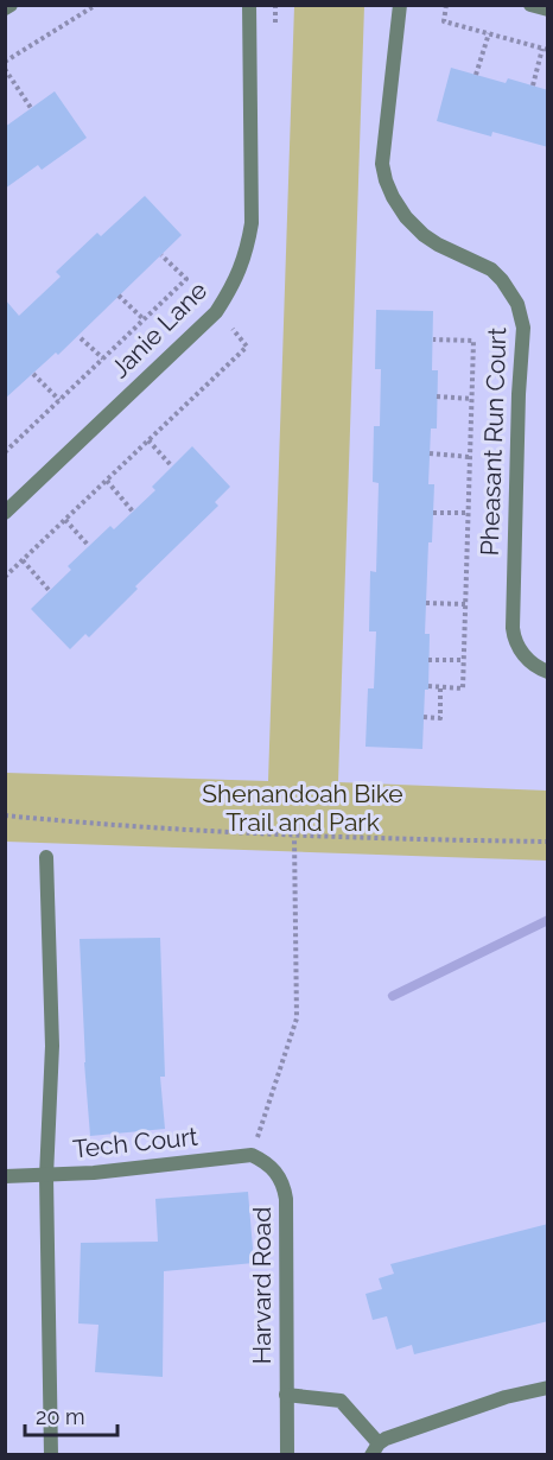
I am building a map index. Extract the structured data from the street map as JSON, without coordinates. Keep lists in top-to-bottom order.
{
  "streets": {
    "street": [
      "Janie Lane",
      "Pheasant Run Court",
      "Tech Court",
      "Harvard Road"
    ]
  },
  "crossings": [
    ["Tech Court", "Harvard Road"]
  ],
  "parks": ["Shenandoah Bike Trail and Park"],
  "scale_bar": "20 m"
}
